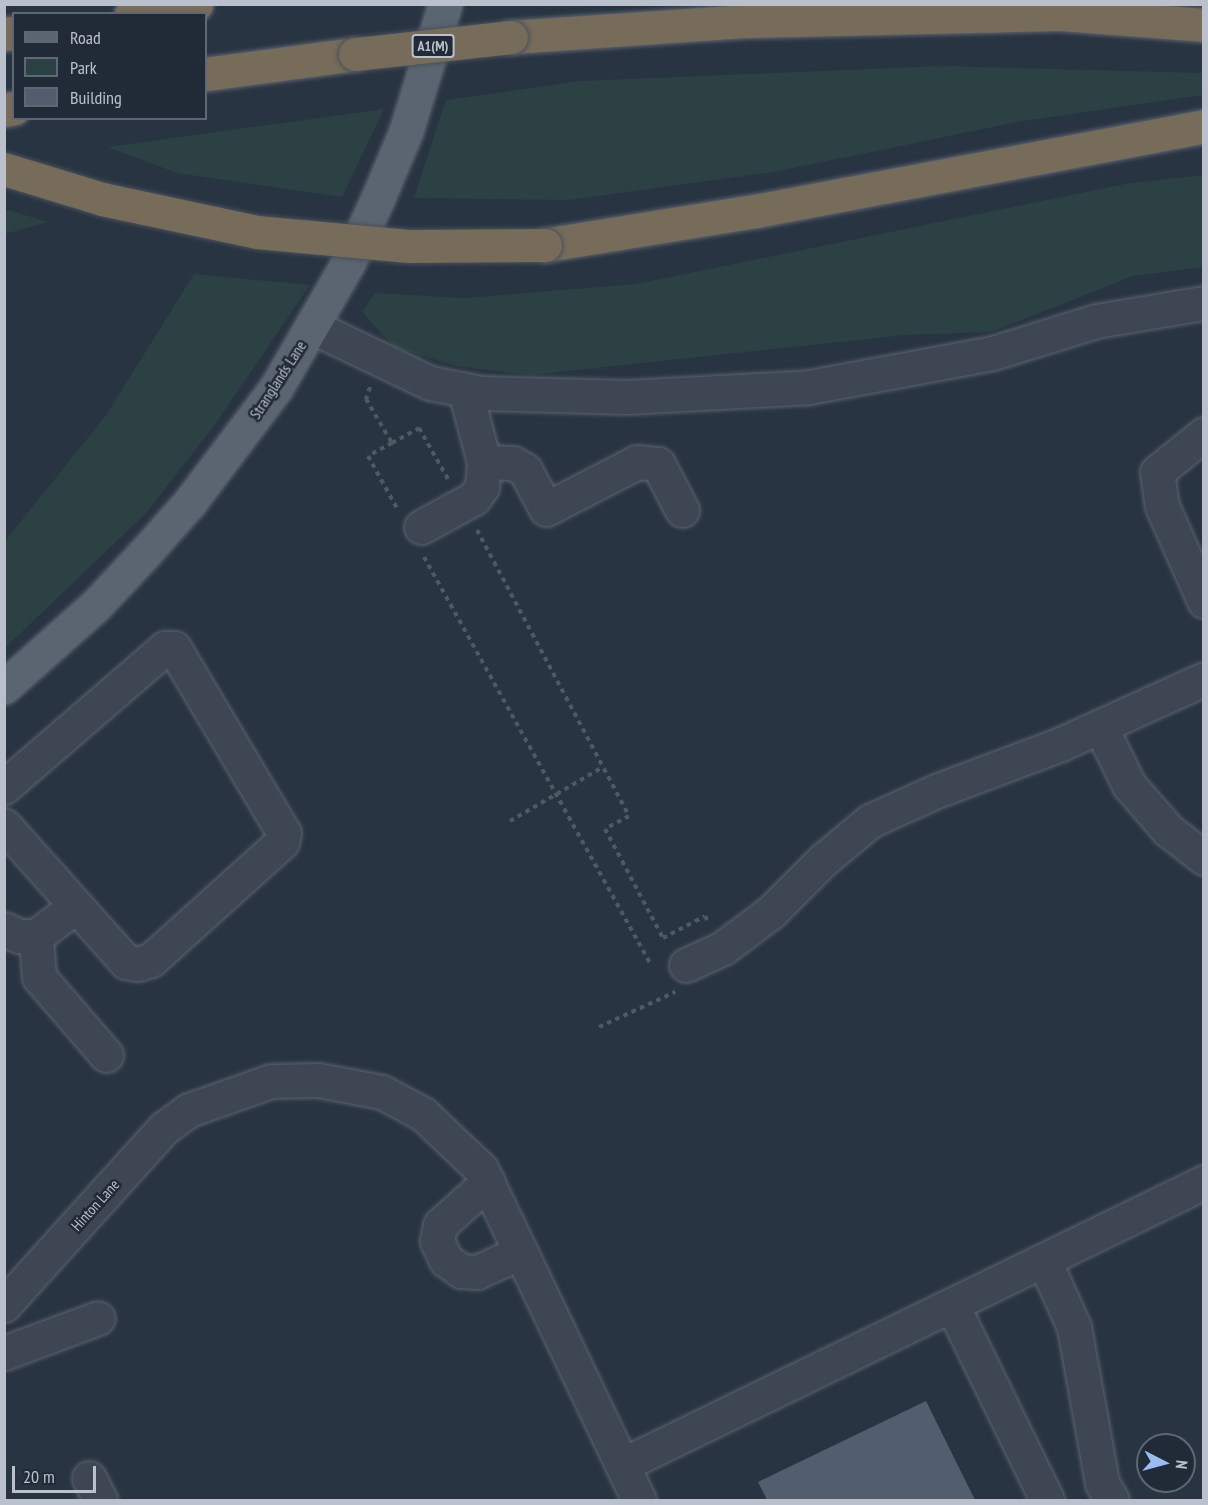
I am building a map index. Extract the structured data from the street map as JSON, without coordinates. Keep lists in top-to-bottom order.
{
  "streets": {
    "highway": ["A1(M)"],
    "main road": ["Stranglands Lane"],
    "street": ["Hinton Lane"]
  },
  "legend": ["Road", "Park", "Building"],
  "scale_bar": "20 m",
  "north": "right"
}
